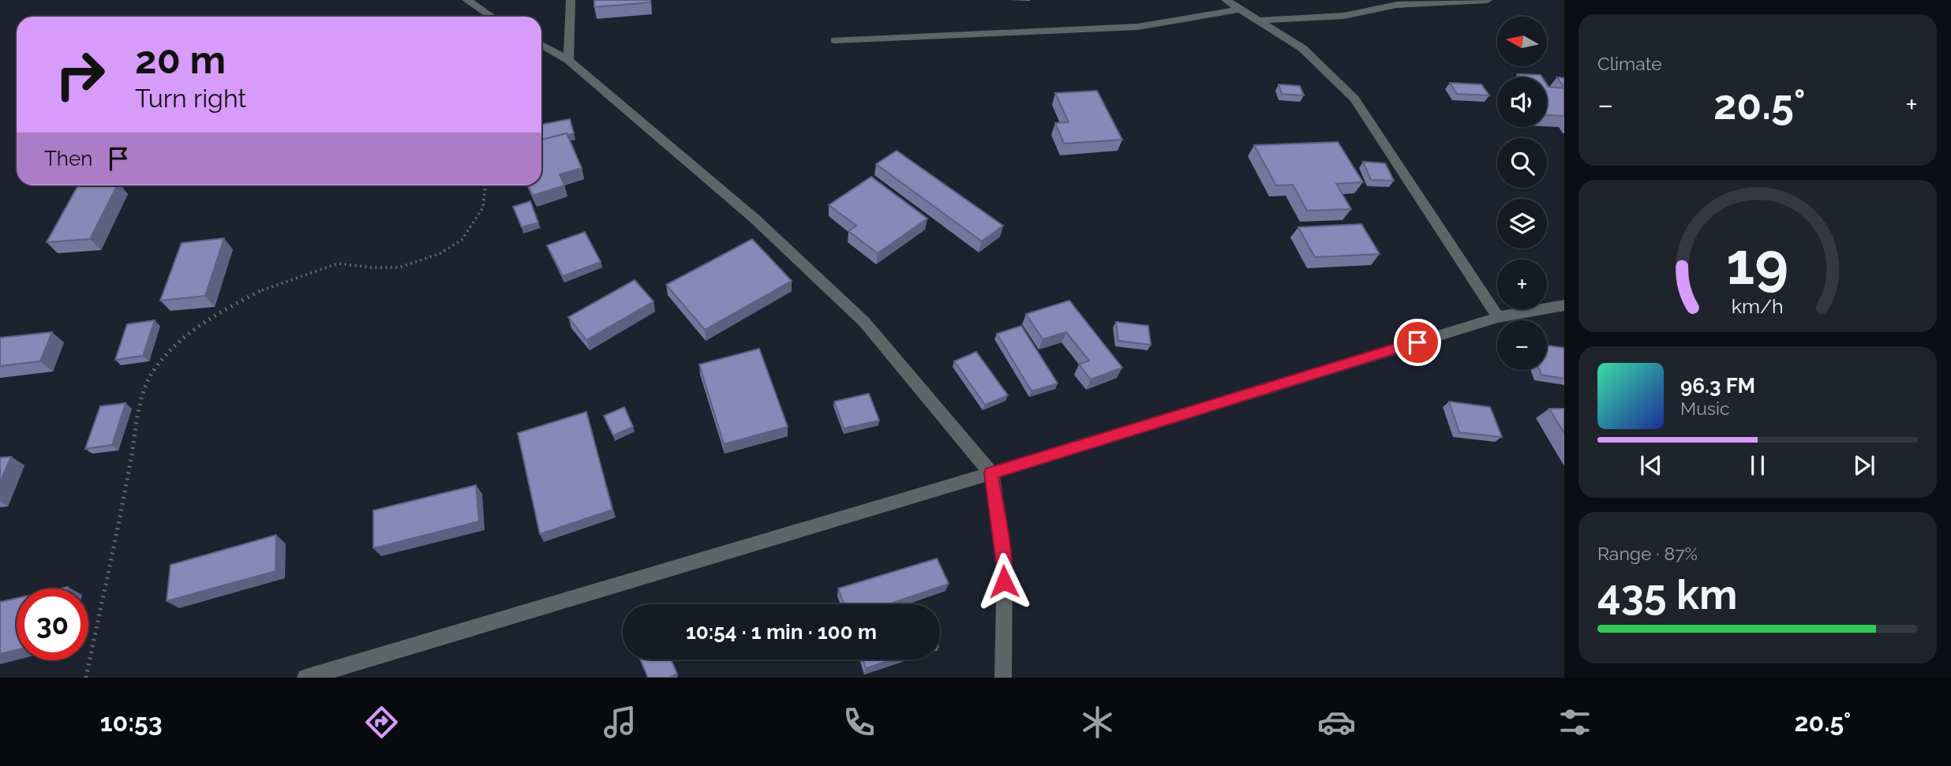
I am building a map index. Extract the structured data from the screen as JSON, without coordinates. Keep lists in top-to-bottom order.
{
  "north": "left",
  "page": {
    "tile": [
      "Climate",
      ["Range · 87%", "435 km"]
    ],
    "map_buttons": ["+", "−"],
    "turn": ["20 m", "Turn right"],
    "heat": ["−", "20.5°", "+"],
    "then": "Then",
    "song": ["96.3 FM", "Music"],
    "limit": "30",
    "trip": "10:54 · 1 min · 100 m",
    "tabs": ["10:53", "20.5°"],
    "gauge": ["19", "km/h"]
  }
}
